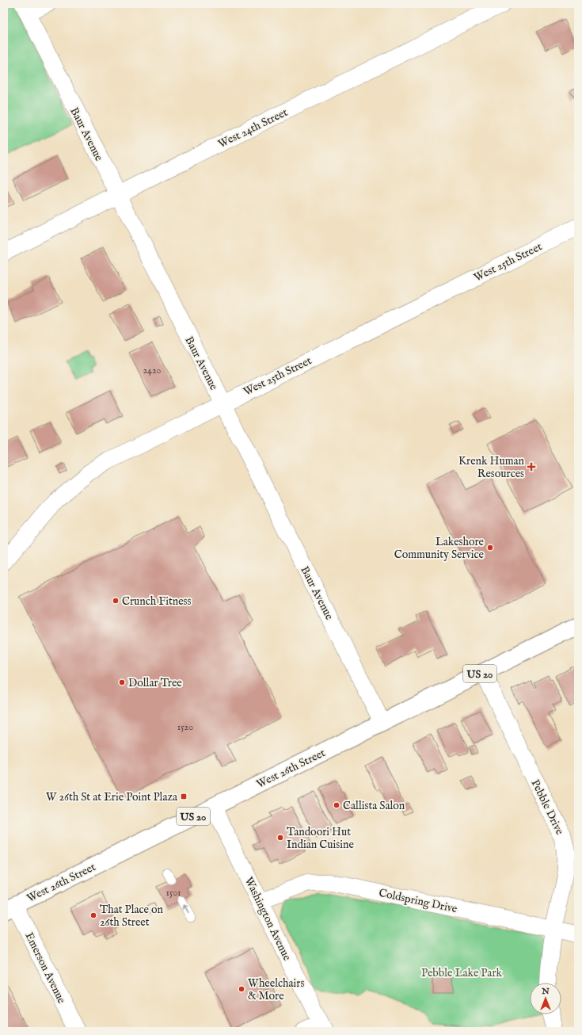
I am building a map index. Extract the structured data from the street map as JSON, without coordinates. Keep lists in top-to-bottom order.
{
  "streets": {
    "main road": ["US 20", "West 26th Street"],
    "street": [
      "West 24th Street",
      "Baur Avenue",
      "West 25th Street",
      "Pebble Drive",
      "Coldspring Drive",
      "Washington Avenue",
      "Emerson Avenue"
    ]
  },
  "crossings": [
    ["West 24th Street", "Baur Avenue"],
    ["Baur Avenue", "West 25th Street"],
    ["Baur Avenue", "West 26th Street"],
    ["West 26th Street", "Pebble Drive"],
    ["West 26th Street", "Washington Avenue"],
    ["West 26th Street", "Emerson Avenue"],
    ["Pebble Drive", "Coldspring Drive"],
    ["Coldspring Drive", "Washington Avenue"]
  ],
  "parks": ["Pebble Lake Park"],
  "places": {
    "health": ["Krenk Human Resources"],
    "other": [
      "Lakeshore Community Service",
      "Crunch Fitness",
      "Dollar Tree",
      "Callista Salon",
      "Tandoori Hut Indian Cuisine",
      "That Place on 26th Street",
      "Wheelchairs & More"
    ],
    "transit": ["W 26th St at Erie Point Plaza"]
  },
  "house_numbers": ["2420", "1520", "1501"],
  "north": "top"
}
